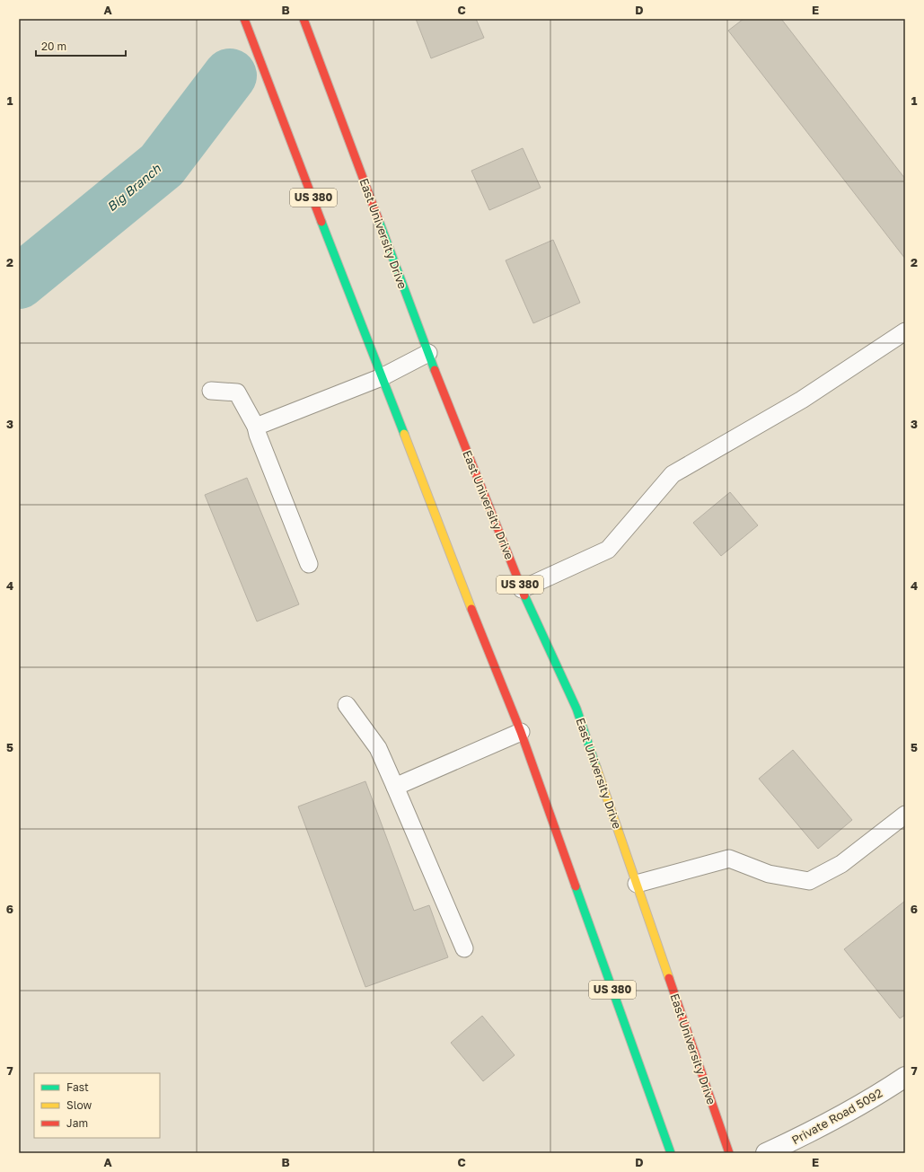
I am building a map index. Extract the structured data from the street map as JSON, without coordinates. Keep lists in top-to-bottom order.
{
  "streets": {
    "highway": ["US 380", "East University Drive"],
    "street": ["Private Road 5092"]
  },
  "water": ["Big Branch"],
  "legend": ["Fast", "Slow", "Jam"],
  "scale_bar": "20 m",
  "grid": {
    "columns": [
      "A",
      "B",
      "C",
      "D",
      "E"
    ],
    "rows": [
      "1",
      "2",
      "3",
      "4",
      "5",
      "6",
      "7"
    ]
  }
}
